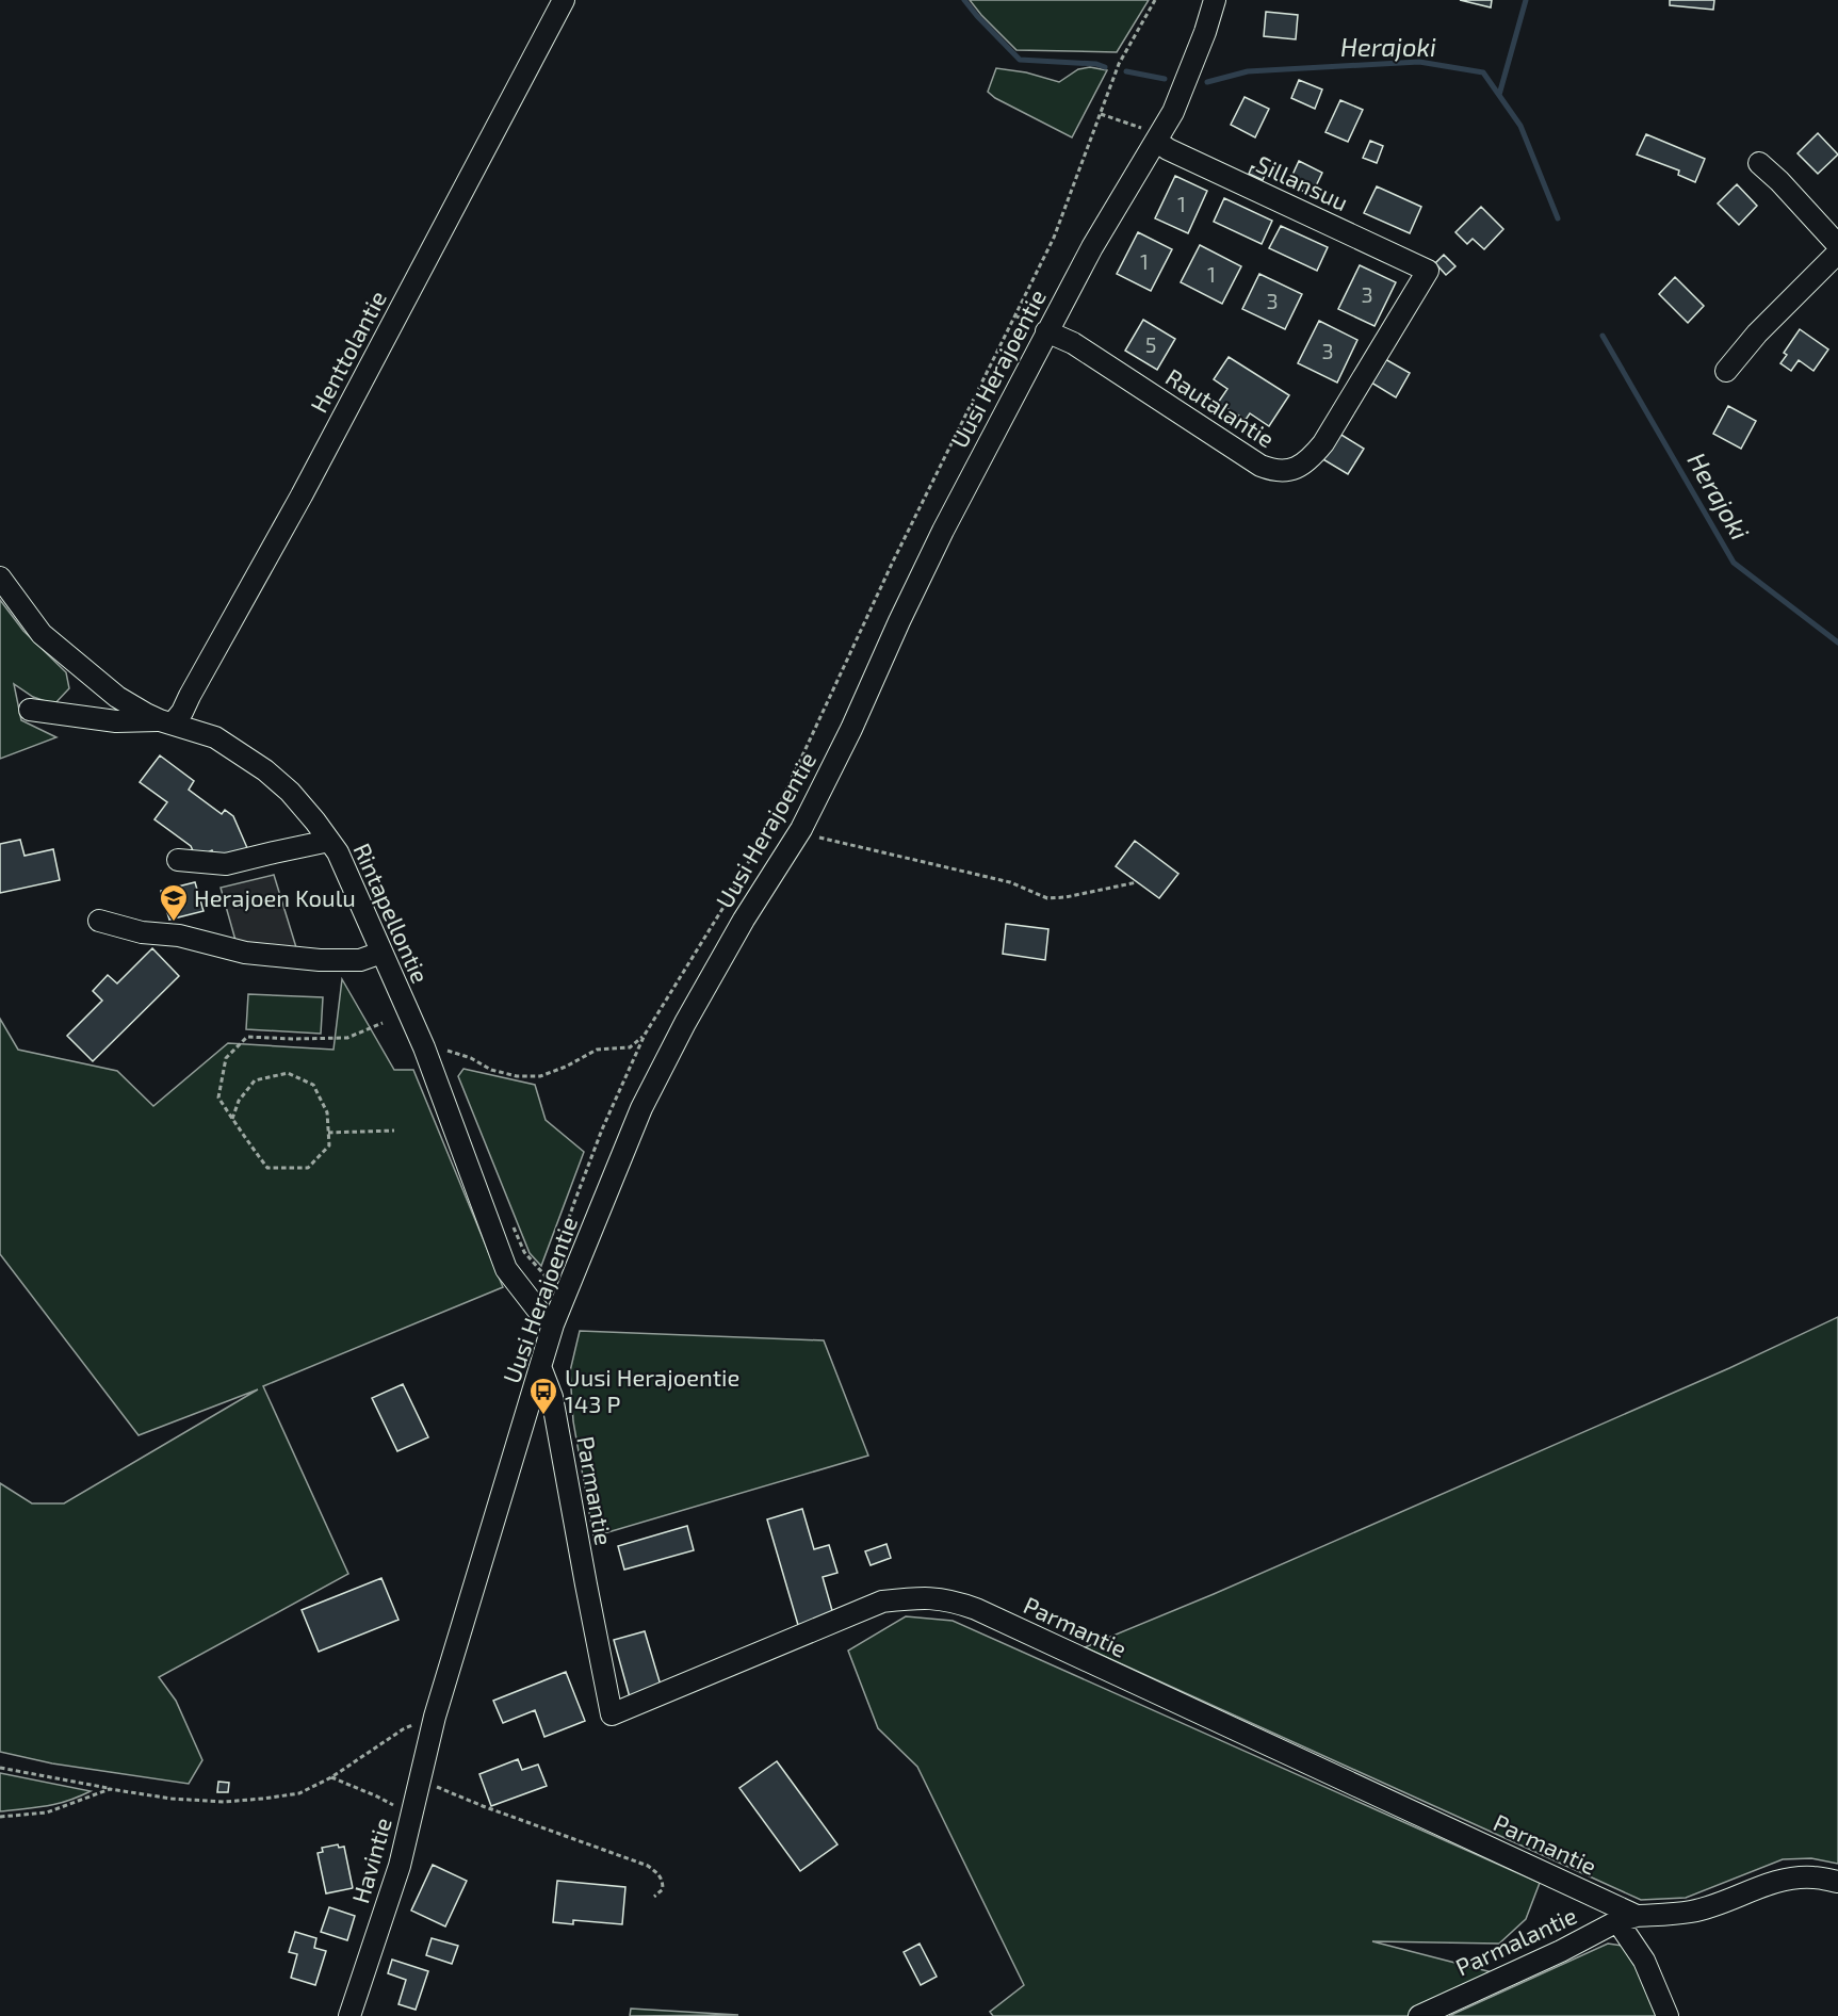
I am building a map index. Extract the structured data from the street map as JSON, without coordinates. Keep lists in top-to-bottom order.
{
  "streets": {
    "street": [
      "Sillansuu",
      "Henttolantie",
      "Uusi Herajoentie",
      "Rautalantie",
      "Rintapellontie",
      "Parmantie",
      "Havintie",
      "Parmalantie"
    ]
  },
  "crossings": [
    ["Sillansuu", "Uusi Herajoentie"],
    ["Sillansuu", "Rautalantie"],
    ["Henttolantie", "Rintapellontie"],
    ["Uusi Herajoentie", "Rautalantie"],
    ["Uusi Herajoentie", "Rintapellontie"],
    ["Uusi Herajoentie", "Parmantie"],
    ["Uusi Herajoentie", "Havintie"],
    ["Parmantie", "Parmalantie"]
  ],
  "water": ["Herajoki"],
  "places": {
    "school or university": ["Herajoen Koulu"],
    "bus stop": ["Uusi Herajoentie 143 P"]
  },
  "house_numbers": [
    "1",
    "1",
    "1",
    "3",
    "3",
    "5",
    "3"
  ]
}
